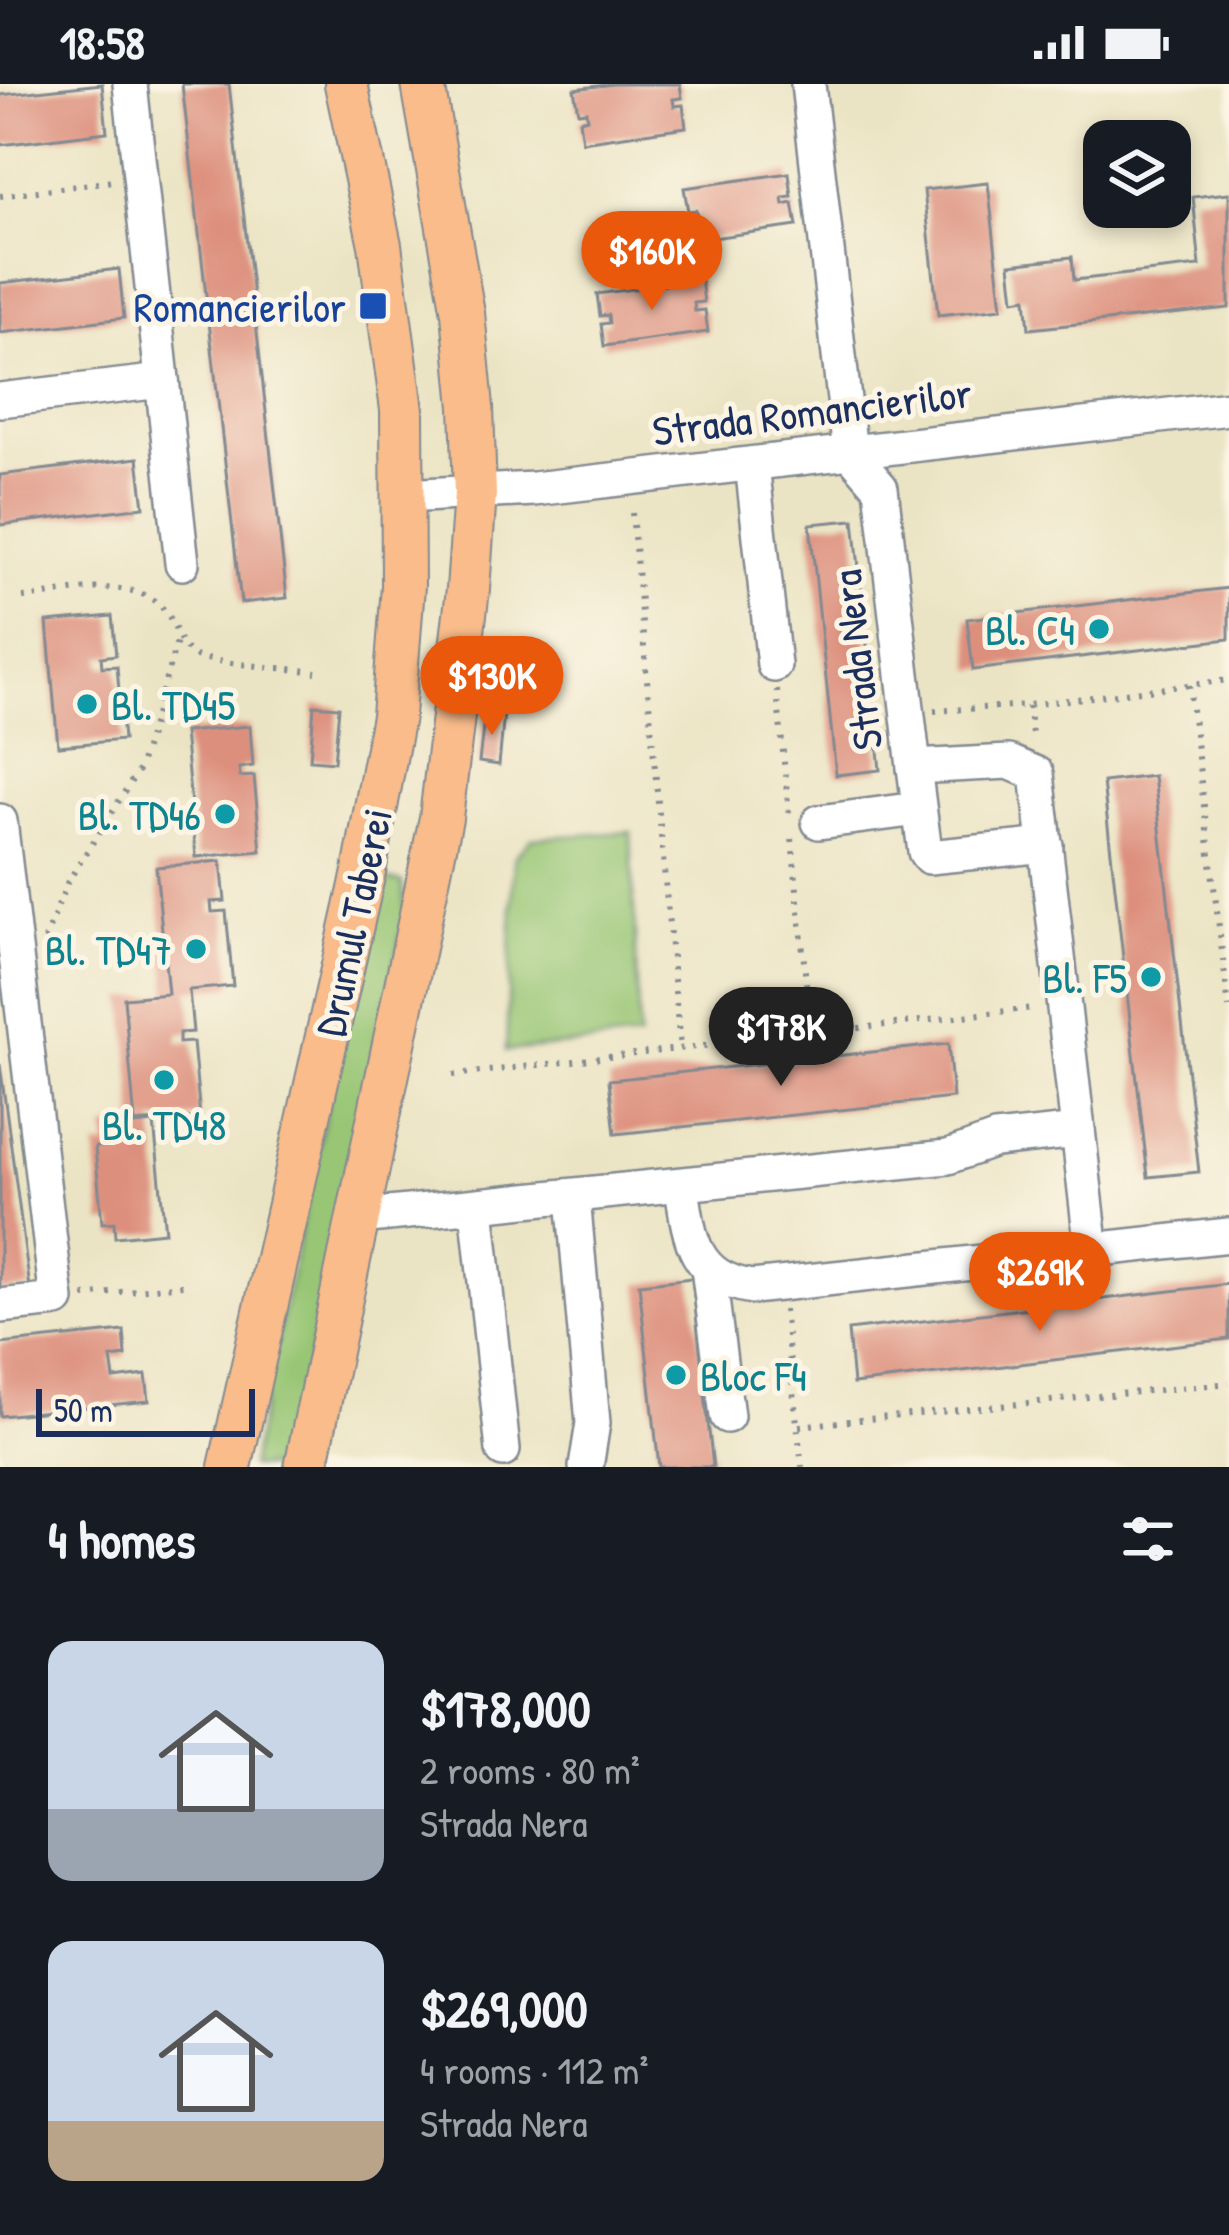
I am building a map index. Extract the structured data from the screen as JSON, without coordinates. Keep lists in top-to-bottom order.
{
  "streets": {
    "main road": ["Drumul Taberei"],
    "street": ["Strada Romancierilor", "Strada Nera"]
  },
  "crossings": [
    ["Strada Romancierilor", "Strada Nera"],
    ["Strada Romancierilor", "Drumul Taberei"]
  ],
  "places": {
    "transit": ["Romancierilor"],
    "other": [
      "Bl. C4",
      "Bl. TD45",
      "Bl. TD46",
      "Bl. TD47",
      "Bl. F5",
      "Bl. TD48",
      "Bloc F4"
    ]
  },
  "scale_bar": "50 m",
  "page": {
    "status": "18:58",
    "price": [
      "$160K",
      "$130K",
      "$178K",
      "$269K"
    ],
    "scale": "50 m",
    "heading": "4 homes",
    "list": [
      {
        "name": "$178,000",
        "note": "2 rooms · 80 m² · Strada Nera"
      },
      {
        "name": "$269,000",
        "note": "4 rooms · 112 m² · Strada Nera"
      }
    ]
  }
}
